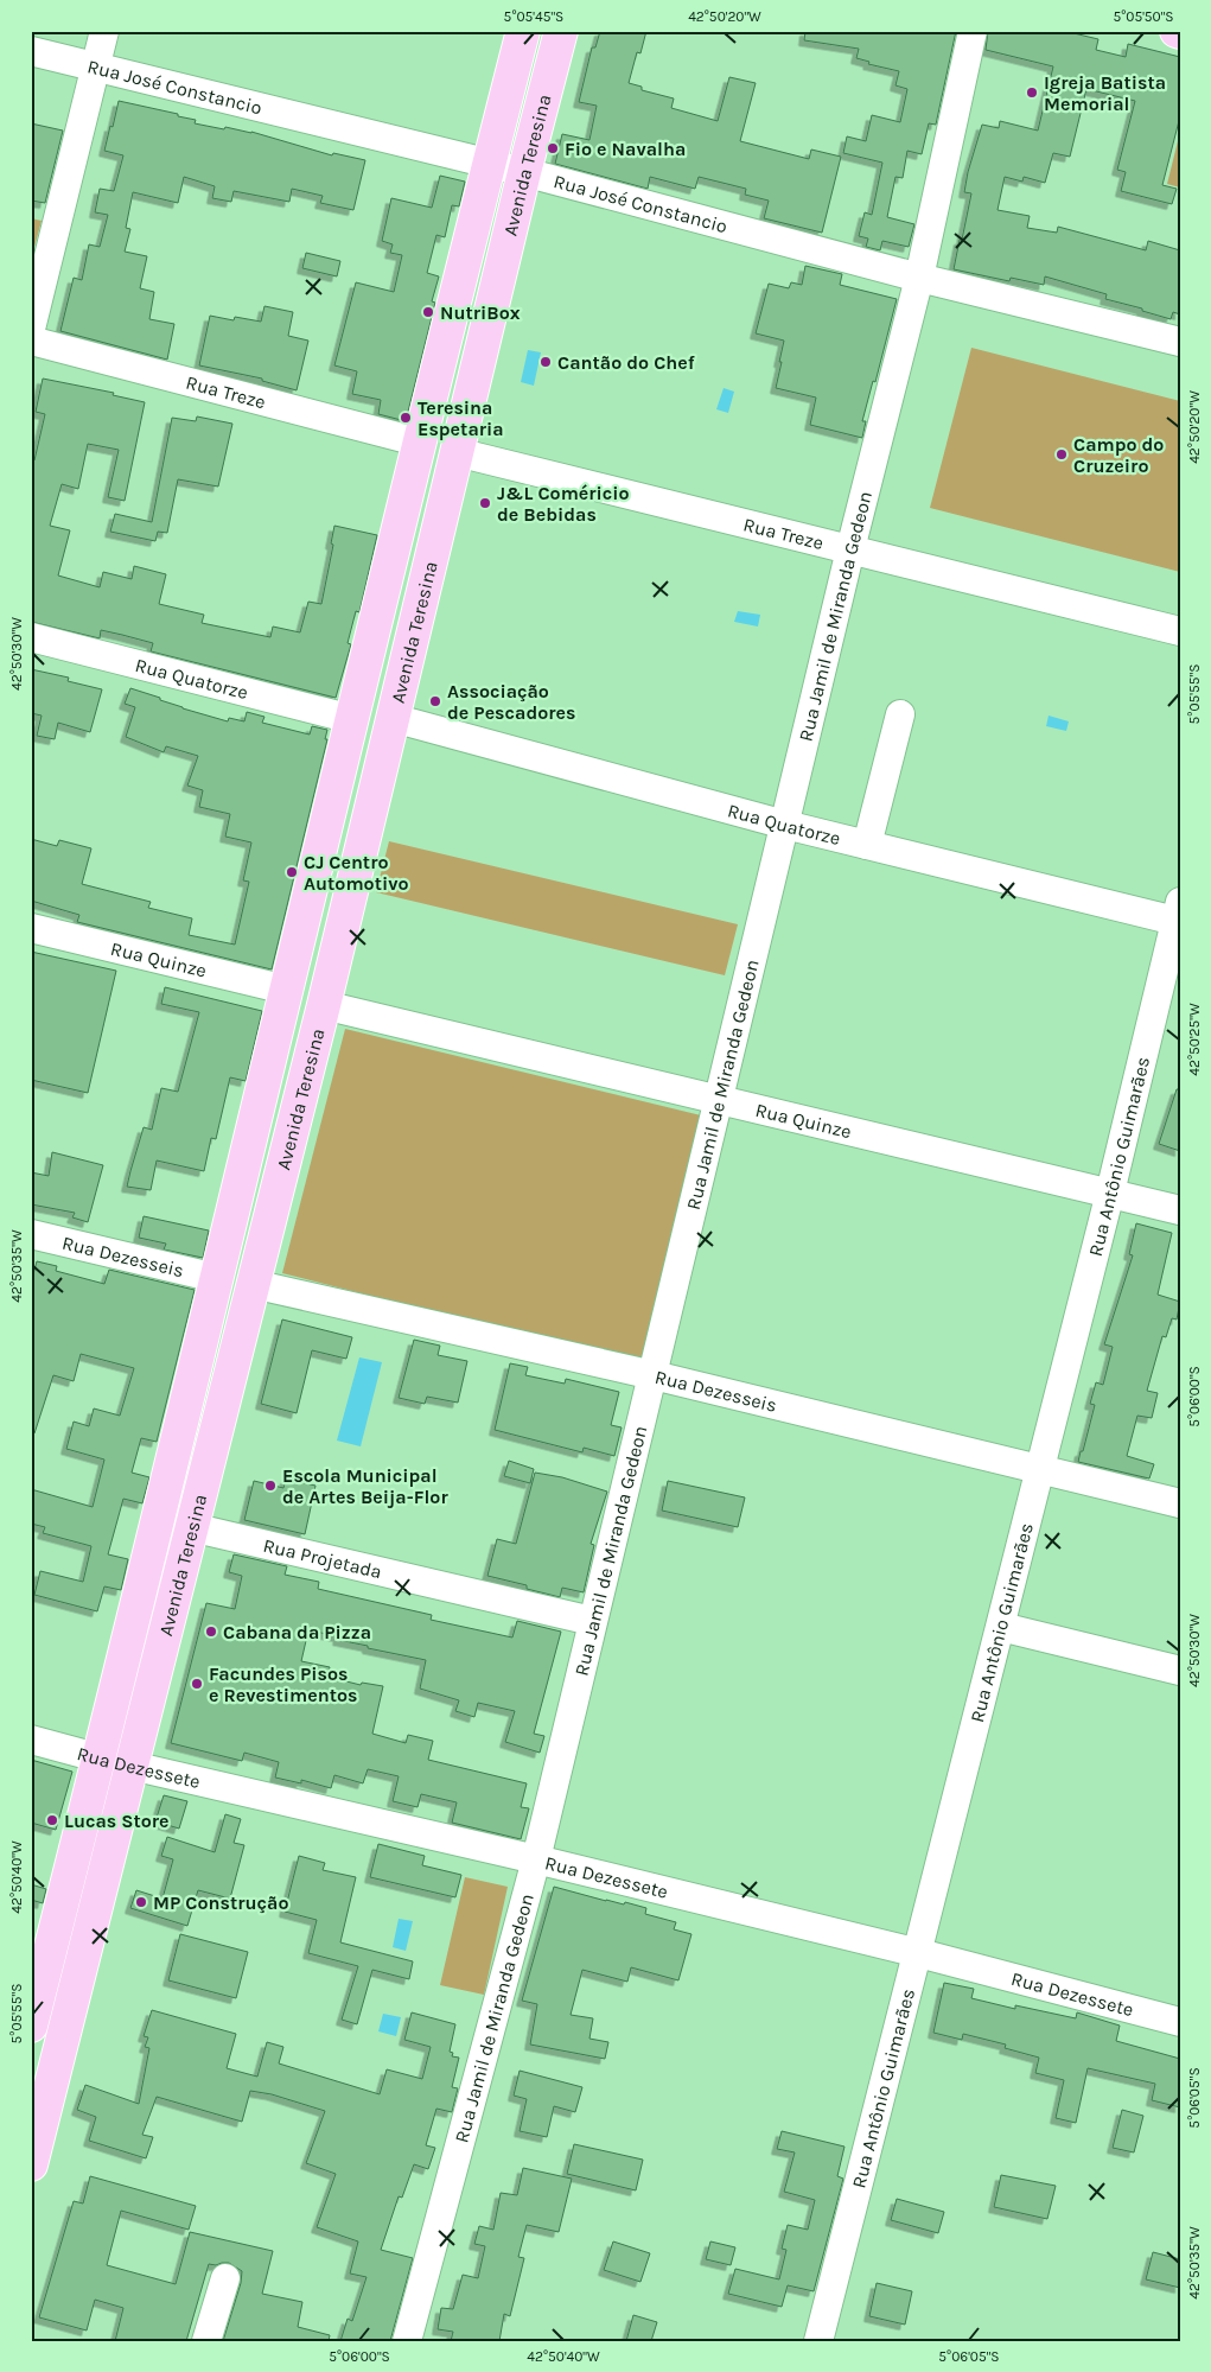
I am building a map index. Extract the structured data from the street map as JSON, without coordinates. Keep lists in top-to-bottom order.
{
  "streets": {
    "main road": ["Avenida Teresina"],
    "street": [
      "Rua José Constancio",
      "Rua Treze",
      "Rua Jamil de Miranda Gedeon",
      "Rua Quatorze",
      "Rua Quinze",
      "Rua Antônio Guimarães",
      "Rua Dezesseis",
      "Rua Projetada",
      "Rua Dezessete"
    ]
  },
  "crossings": [
    ["Rua José Constancio", "Avenida Teresina"],
    ["Rua José Constancio", "Rua Jamil de Miranda Gedeon"],
    ["Avenida Teresina", "Rua Treze"],
    ["Avenida Teresina", "Rua Quatorze"],
    ["Avenida Teresina", "Rua Quinze"],
    ["Avenida Teresina", "Rua Dezesseis"],
    ["Avenida Teresina", "Rua Projetada"],
    ["Avenida Teresina", "Rua Dezessete"],
    ["Rua Treze", "Rua Jamil de Miranda Gedeon"],
    ["Rua Jamil de Miranda Gedeon", "Rua Quatorze"],
    ["Rua Jamil de Miranda Gedeon", "Rua Quinze"],
    ["Rua Jamil de Miranda Gedeon", "Rua Dezesseis"],
    ["Rua Jamil de Miranda Gedeon", "Rua Projetada"],
    ["Rua Jamil de Miranda Gedeon", "Rua Dezessete"],
    ["Rua Quatorze", "Rua Antônio Guimarães"],
    ["Rua Quinze", "Rua Antônio Guimarães"],
    ["Rua Antônio Guimarães", "Rua Dezesseis"],
    ["Rua Antônio Guimarães", "Rua Dezessete"]
  ],
  "places": [
    "Igreja Batista Memorial",
    "Fio e Navalha",
    "NutriBox",
    "Cantão do Chef",
    "Teresina Espetaria",
    "Campo do Cruzeiro",
    "J&L Coméricio de Bebidas",
    "Associação de Pescadores",
    "CJ Centro Automotivo",
    "Escola Municipal de Artes Beija-Flor",
    "Cabana da Pizza",
    "Facundes Pisos e Revestimentos",
    "Lucas Store",
    "MP Construção"
  ],
  "coordinates": [
    "5°05'45\"S",
    "42°50'20\"W",
    "5°05'50\"S",
    "42°50'30\"W",
    "5°05'55\"S",
    "42°50'25\"W",
    "42°50'35\"W",
    "5°06'00\"S",
    "42°50'40\"W",
    "5°06'05\"S"
  ]
}
